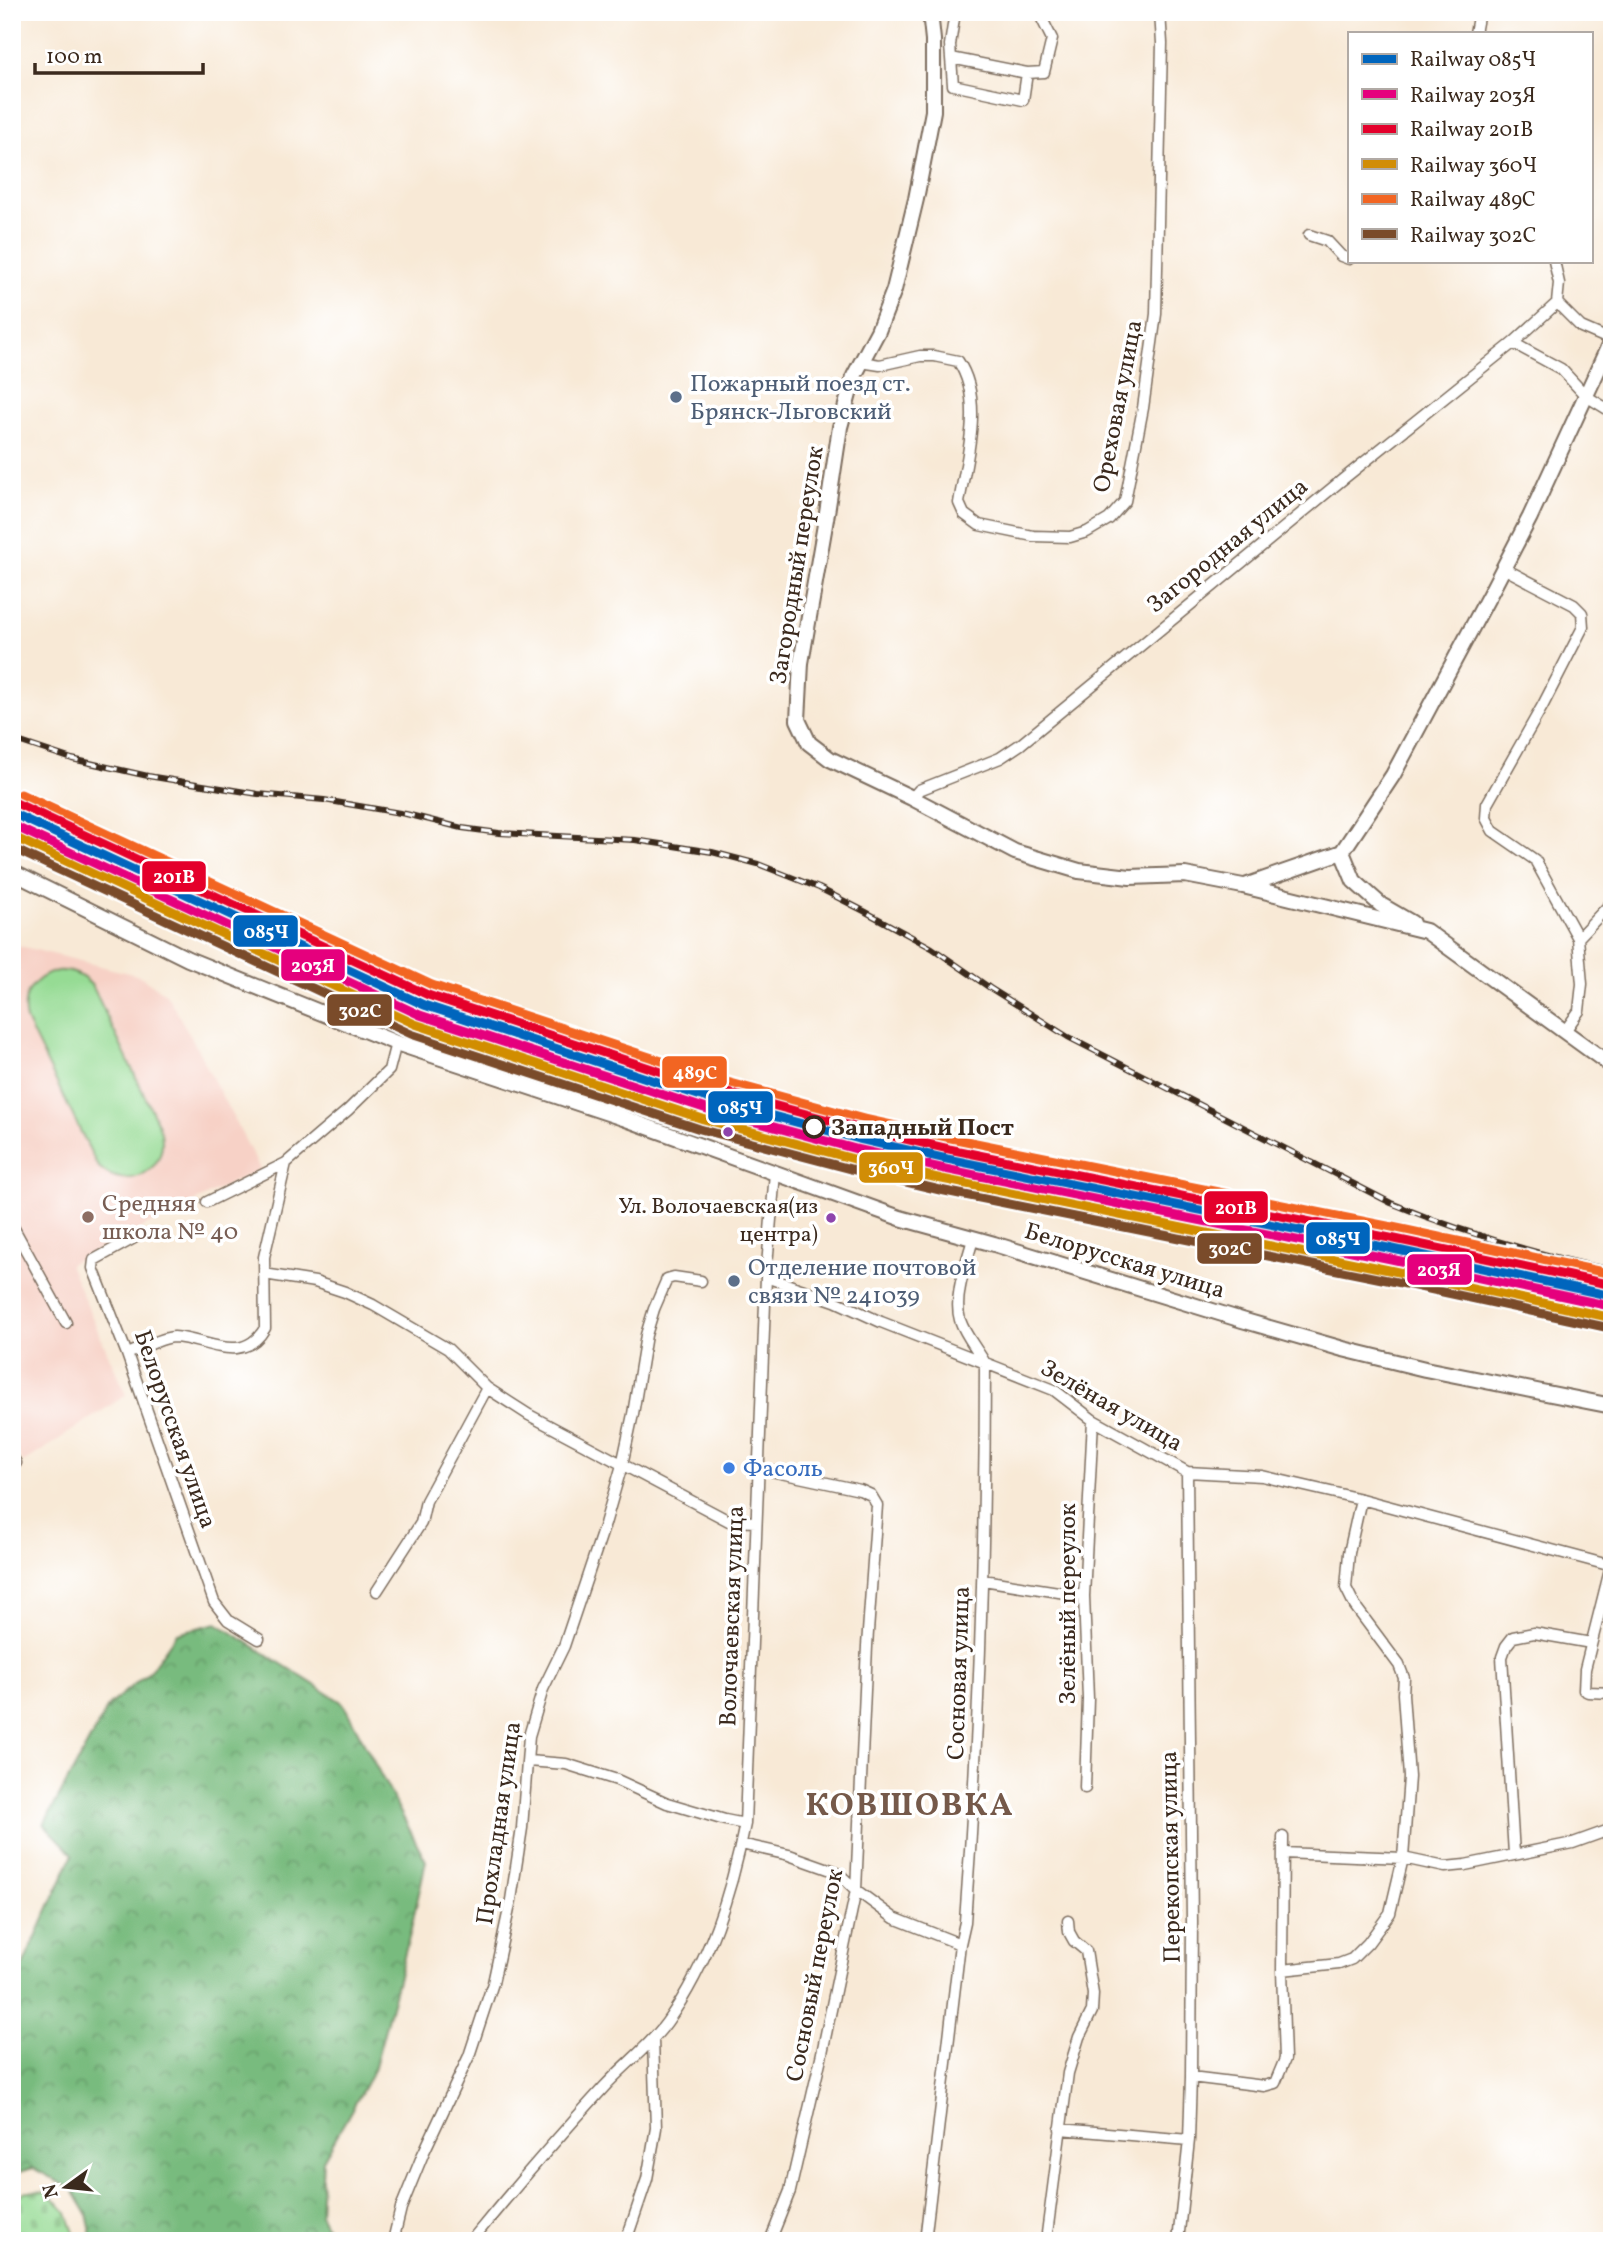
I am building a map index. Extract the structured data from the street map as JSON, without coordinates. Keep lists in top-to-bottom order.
{
  "streets": {
    "street": [
      "Ореховая улица",
      "Загородная улица",
      "Загородный переулок",
      "Белорусская улица",
      "Зелёная улица",
      "Зелёный переулок",
      "Волочаевская улица",
      "Сосновая улица",
      "Прохладная улица",
      "Перекопская улица",
      "Сосновый переулок"
    ]
  },
  "crossings": [
    ["Ореховая улица", "Загородный переулок"],
    ["Загородная улица", "Загородный переулок"],
    ["Белорусская улица", "Волочаевская улица"],
    ["Зелёная улица", "Зелёный переулок"],
    ["Зелёная улица", "Волочаевская улица"],
    ["Зелёная улица", "Сосновая улица"],
    ["Зелёная улица", "Перекопская улица"],
    ["Волочаевская улица", "Сосновый переулок"]
  ],
  "districts": ["КОВШОВКА"],
  "places": [
    "Пожарный поезд ст. Брянск-Льговский",
    "Западный Пост",
    "Средняя школа № 40",
    "Ул. Волочаевская(из центра)",
    "Отделение почтовой связи № 241039",
    "Фасоль"
  ],
  "lines": [
    "rail line 489С",
    "rail line 201В",
    "rail line 085Ч",
    "rail line 203Я",
    "rail line 360Ч",
    "rail line 302С"
  ],
  "legend": [
    "Railway 085Ч",
    "Railway 203Я",
    "Railway 201В",
    "Railway 360Ч",
    "Railway 489С",
    "Railway 302С"
  ],
  "scale_bar": "100 m",
  "north": "left"
}
